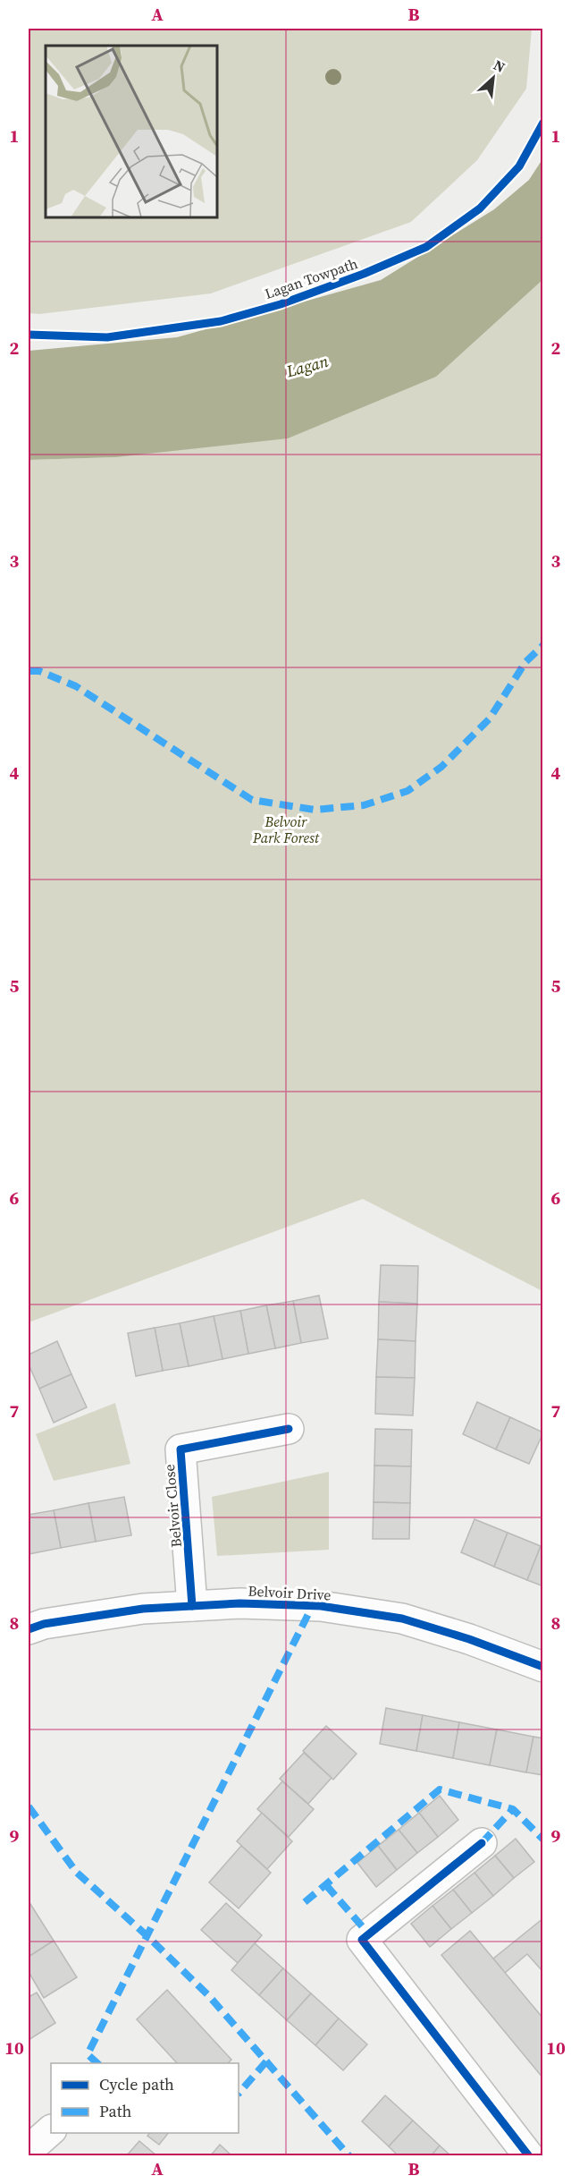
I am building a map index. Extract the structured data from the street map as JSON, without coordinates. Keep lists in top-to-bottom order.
{
  "streets": {
    "street": ["Belvoir Close", "Belvoir Drive"],
    "cycle path": ["Lagan Towpath"]
  },
  "crossings": [
    ["Belvoir Close", "Belvoir Drive"]
  ],
  "water": ["Lagan"],
  "parks": ["Belvoir Park Forest"],
  "legend": ["Cycle path", "Path"],
  "north": "top right",
  "grid": {
    "columns": ["A", "B"],
    "rows": [
      "1",
      "2",
      "3",
      "4",
      "5",
      "6",
      "7",
      "8",
      "9",
      "10"
    ]
  }
}
